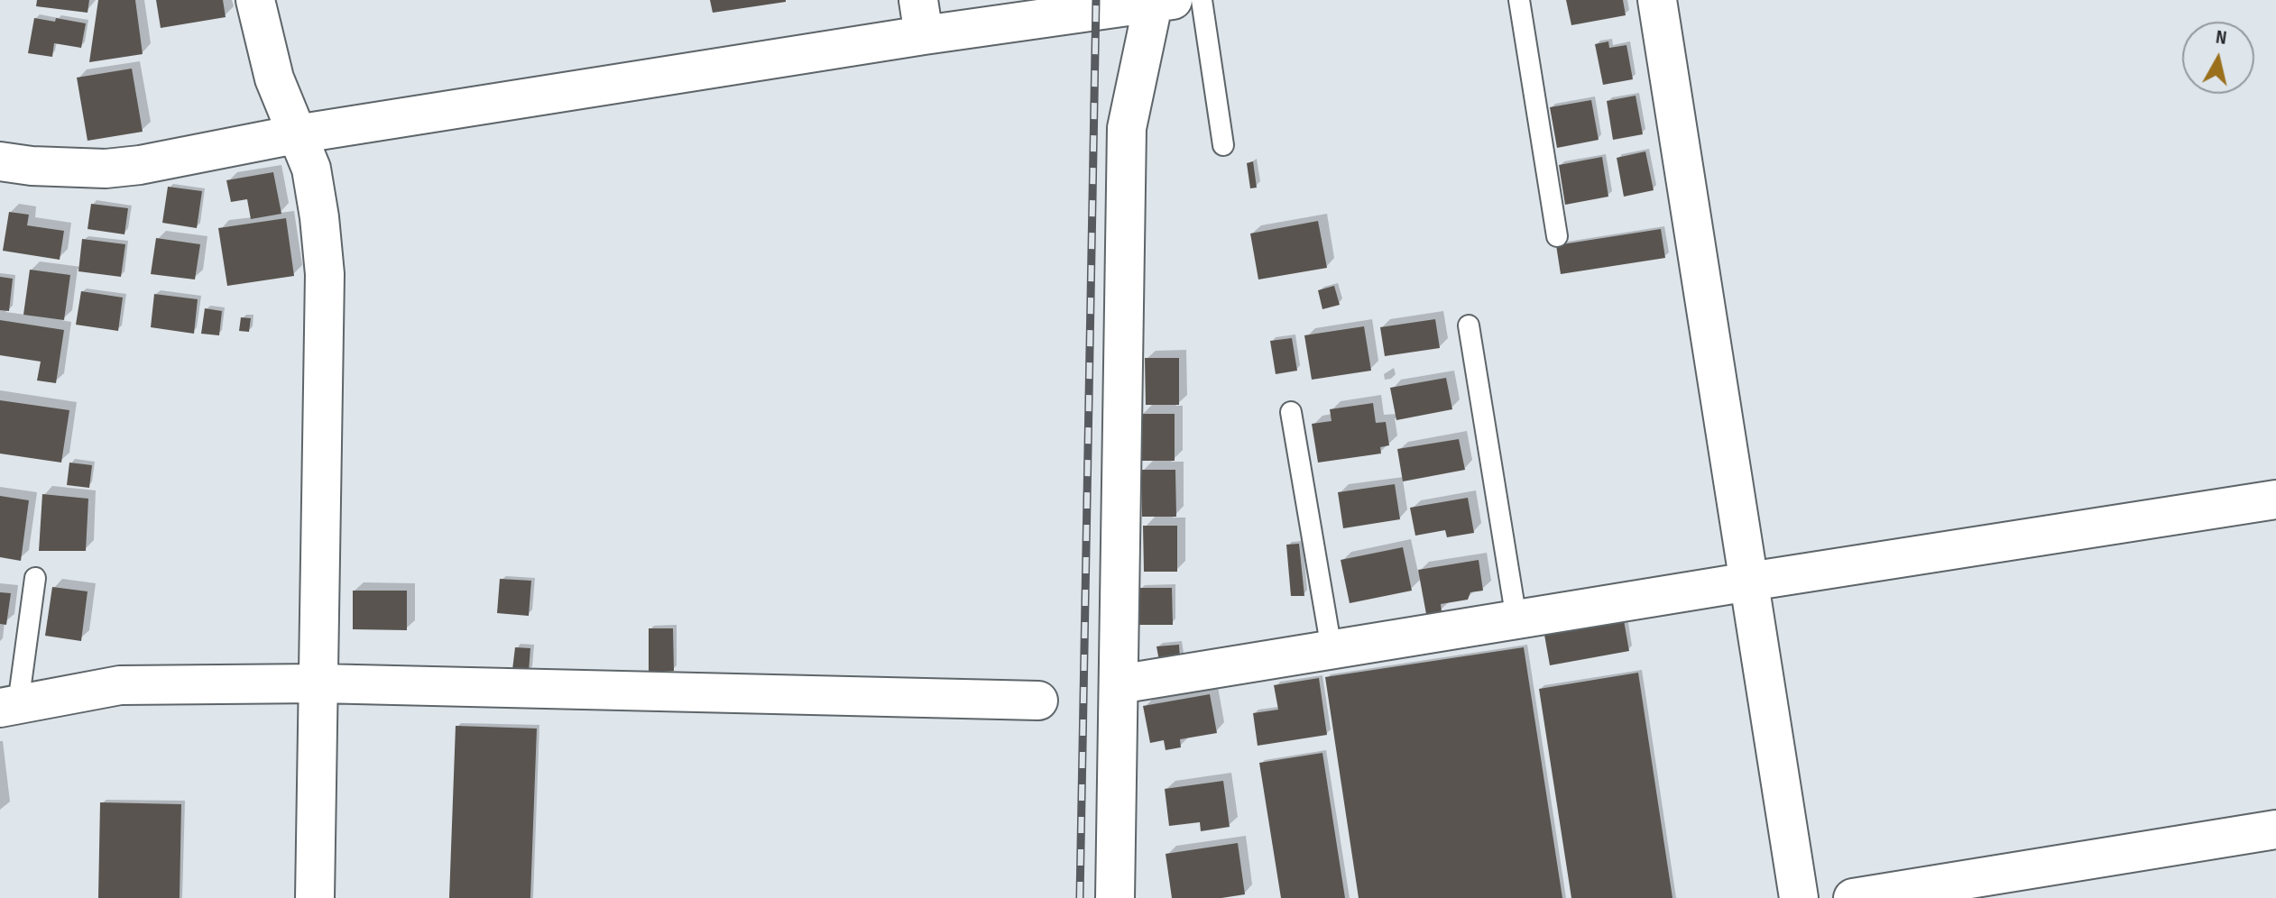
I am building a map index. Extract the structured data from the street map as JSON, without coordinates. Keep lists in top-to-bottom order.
{
  "north": "top"
}
